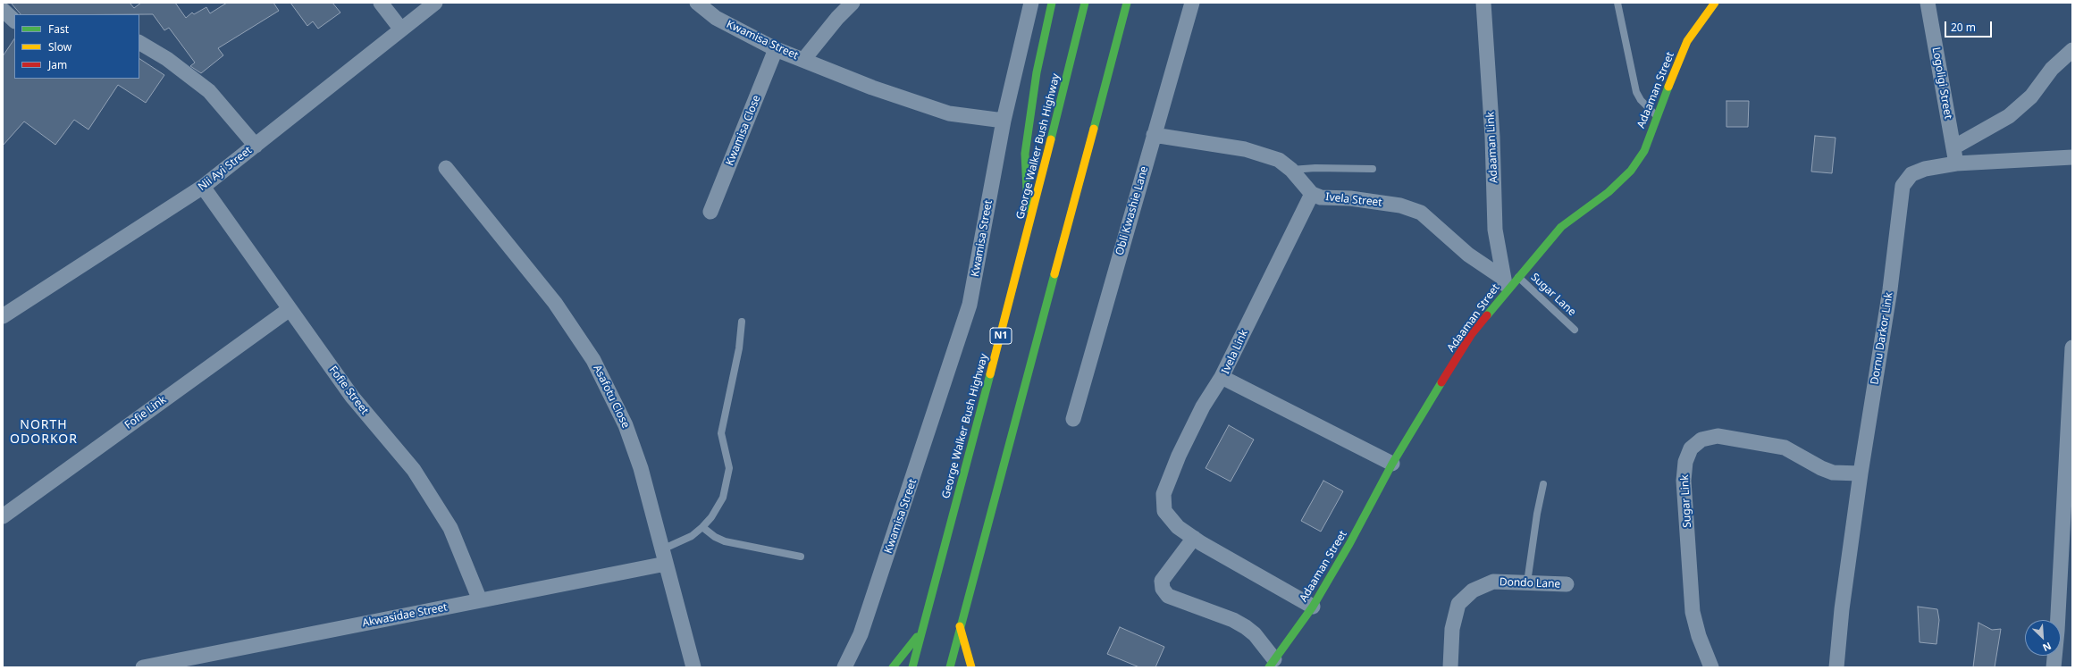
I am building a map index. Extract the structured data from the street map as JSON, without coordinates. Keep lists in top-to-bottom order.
{
  "streets": {
    "main road": ["Adaaman Street", "George Walker Bush Highway", "N1"],
    "street": [
      "Kwamisa Street",
      "Logoligi Street",
      "Kwamisa Close",
      "Adaaman Link",
      "Nii Ayi Street",
      "Ivela Street",
      "Obli Kwashie Lane",
      "Dornu Darkor Link",
      "Ivela Link",
      "Fofie Street",
      "Asafotu Close",
      "Fofie Link",
      "Sugar Link",
      "Dondo Lane",
      "Akwasidae Street"
    ],
    "lane": ["Sugar Lane"]
  },
  "crossings": [
    ["Kwamisa Street", "Kwamisa Close"],
    ["Logoligi Street", "Dornu Darkor Link"],
    ["Adaaman Street", "Adaaman Link"],
    ["Adaaman Street", "Ivela Street"],
    ["Adaaman Street", "Sugar Lane"],
    ["Adaaman Street", "Ivela Link"],
    ["Adaaman Link", "Ivela Street"],
    ["Adaaman Link", "Sugar Lane"],
    ["Nii Ayi Street", "Fofie Street"],
    ["Ivela Street", "Obli Kwashie Lane"],
    ["Ivela Street", "Sugar Lane"],
    ["Ivela Street", "Ivela Link"],
    ["Dornu Darkor Link", "Sugar Link"],
    ["Fofie Street", "Fofie Link"],
    ["Fofie Street", "Akwasidae Street"],
    ["Asafotu Close", "Akwasidae Street"]
  ],
  "districts": ["NORTH ODORKOR"],
  "legend": ["Fast", "Slow", "Jam"],
  "scale_bar": "20 m",
  "north": "bottom right"
}
